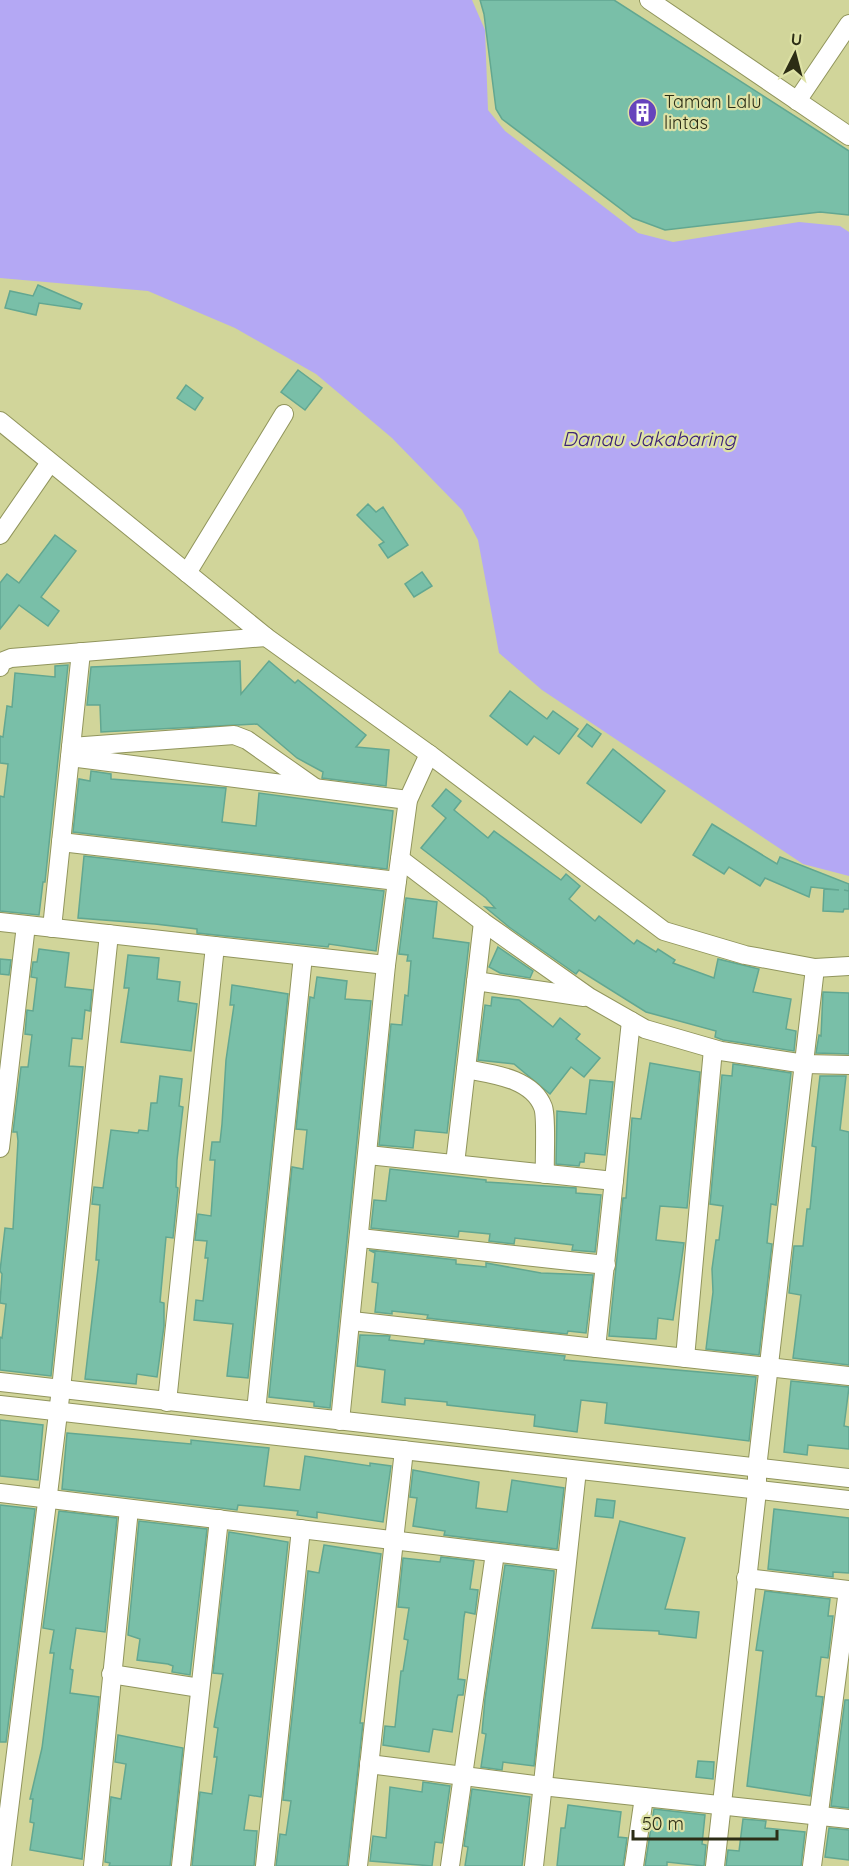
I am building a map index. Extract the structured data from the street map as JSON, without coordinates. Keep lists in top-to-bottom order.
{
  "water": ["Danau Jakabaring"],
  "places": {
    "building": ["Taman Lalu lintas"]
  },
  "scale_bar": "50 m",
  "north": "top"
}
